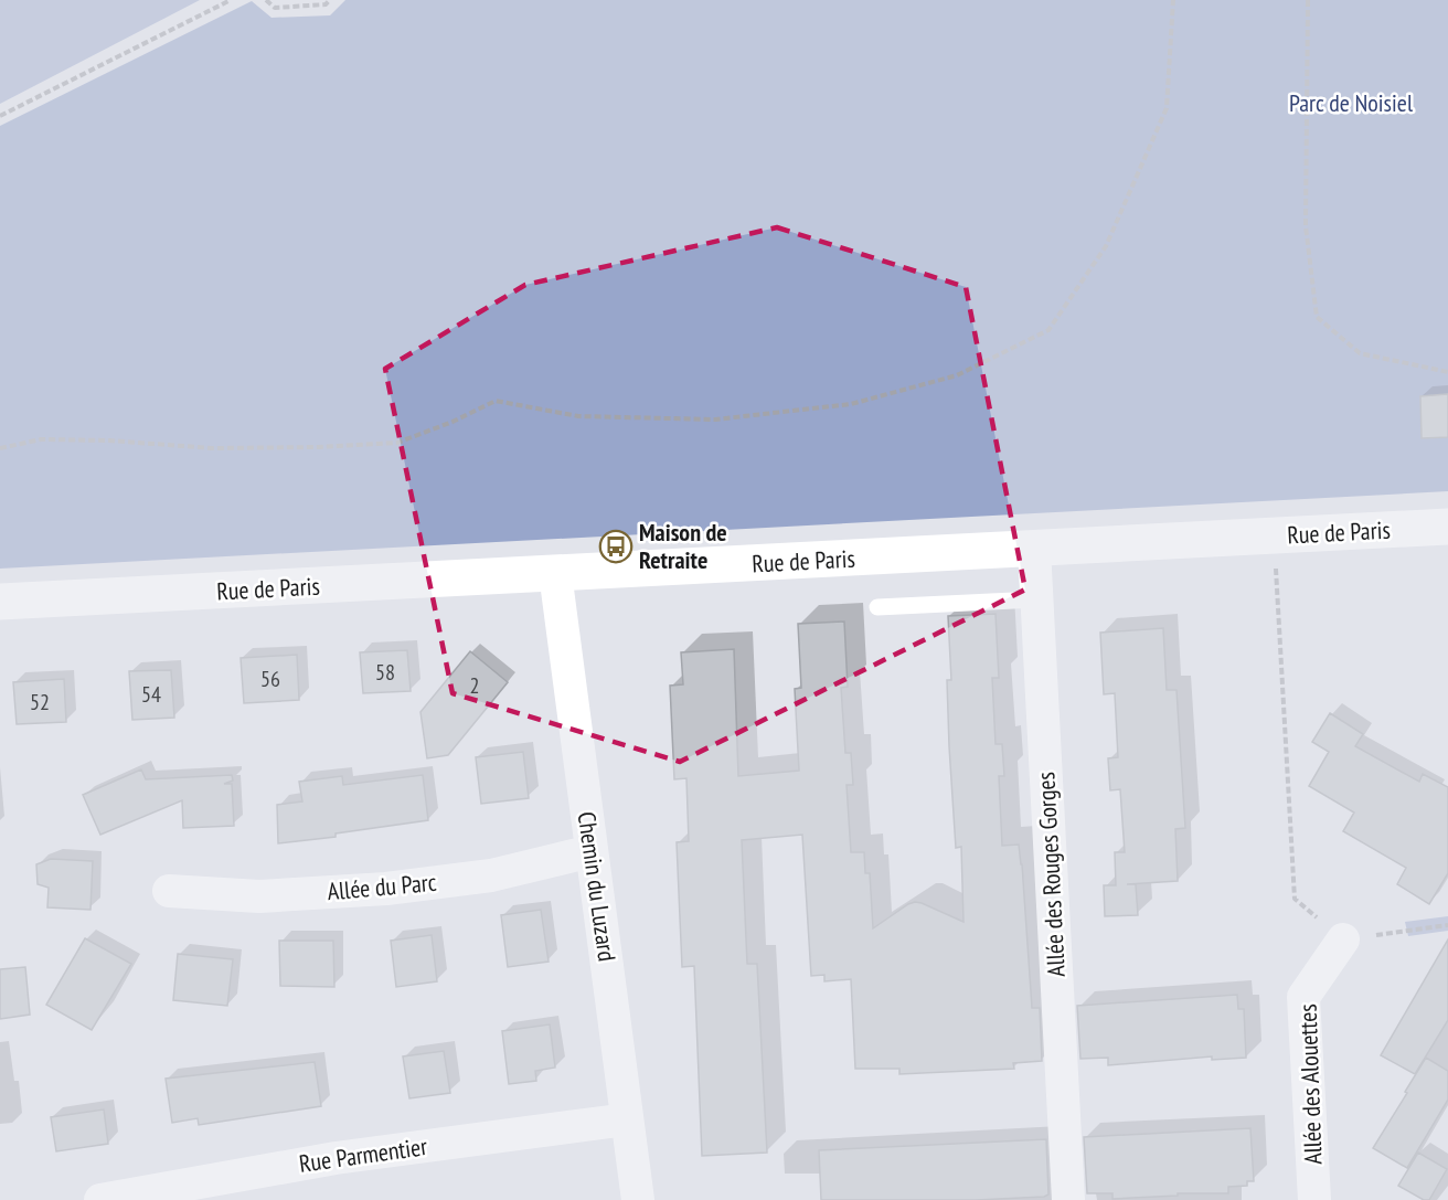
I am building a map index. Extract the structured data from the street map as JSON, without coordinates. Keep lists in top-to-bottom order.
{
  "streets": {
    "main road": ["Rue de Paris"],
    "street": [
      "Allée des Rouges Gorges",
      "Allée du Parc",
      "Chemin du Luzard",
      "Allée des Alouettes",
      "Rue Parmentier"
    ]
  },
  "crossings": [
    ["Rue de Paris", "Allée des Rouges Gorges"],
    ["Rue de Paris", "Chemin du Luzard"],
    ["Allée du Parc", "Chemin du Luzard"],
    ["Chemin du Luzard", "Rue Parmentier"]
  ],
  "parks": ["Parc de Noisiel"],
  "places": {
    "bus stop": ["Maison de Retraite"]
  },
  "house_numbers": [
    "58",
    "56",
    "2",
    "54",
    "52"
  ]
}
